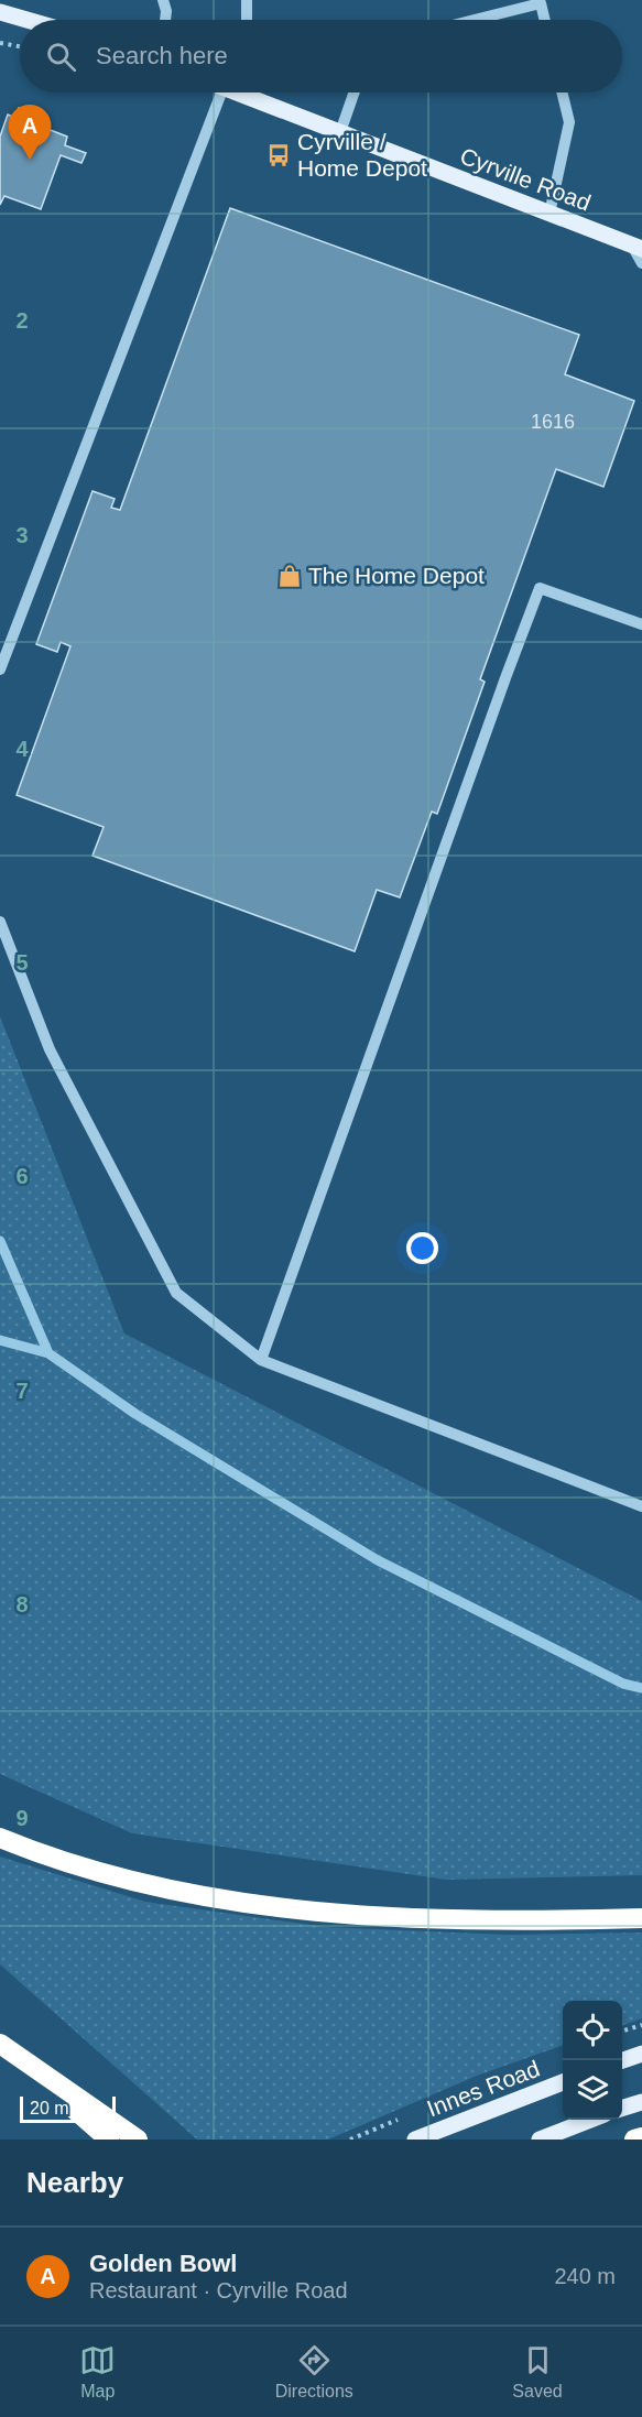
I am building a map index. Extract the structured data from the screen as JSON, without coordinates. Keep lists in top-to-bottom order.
{
  "streets": {
    "main road": ["Cyrville Road", "Innes Road"]
  },
  "places": {
    "bus stop": ["Cyrville / Home Depot"],
    "shop": ["The Home Depot"]
  },
  "house_numbers": ["1616"],
  "scale_bar": "20 m",
  "page": {
    "search": "Search here",
    "pins": "A",
    "scale": "20 m",
    "heading": "Nearby",
    "list": [
      {
        "mark": "A",
        "name": "Golden Bowl",
        "note": "Restaurant · Cyrville Road",
        "value": "240 m"
      }
    ],
    "nav": ["Map", "Directions", "Saved"]
  },
  "grid": {
    "rows": [
      "2",
      "3",
      "4",
      "5",
      "6",
      "7",
      "8",
      "9"
    ]
  }
}
